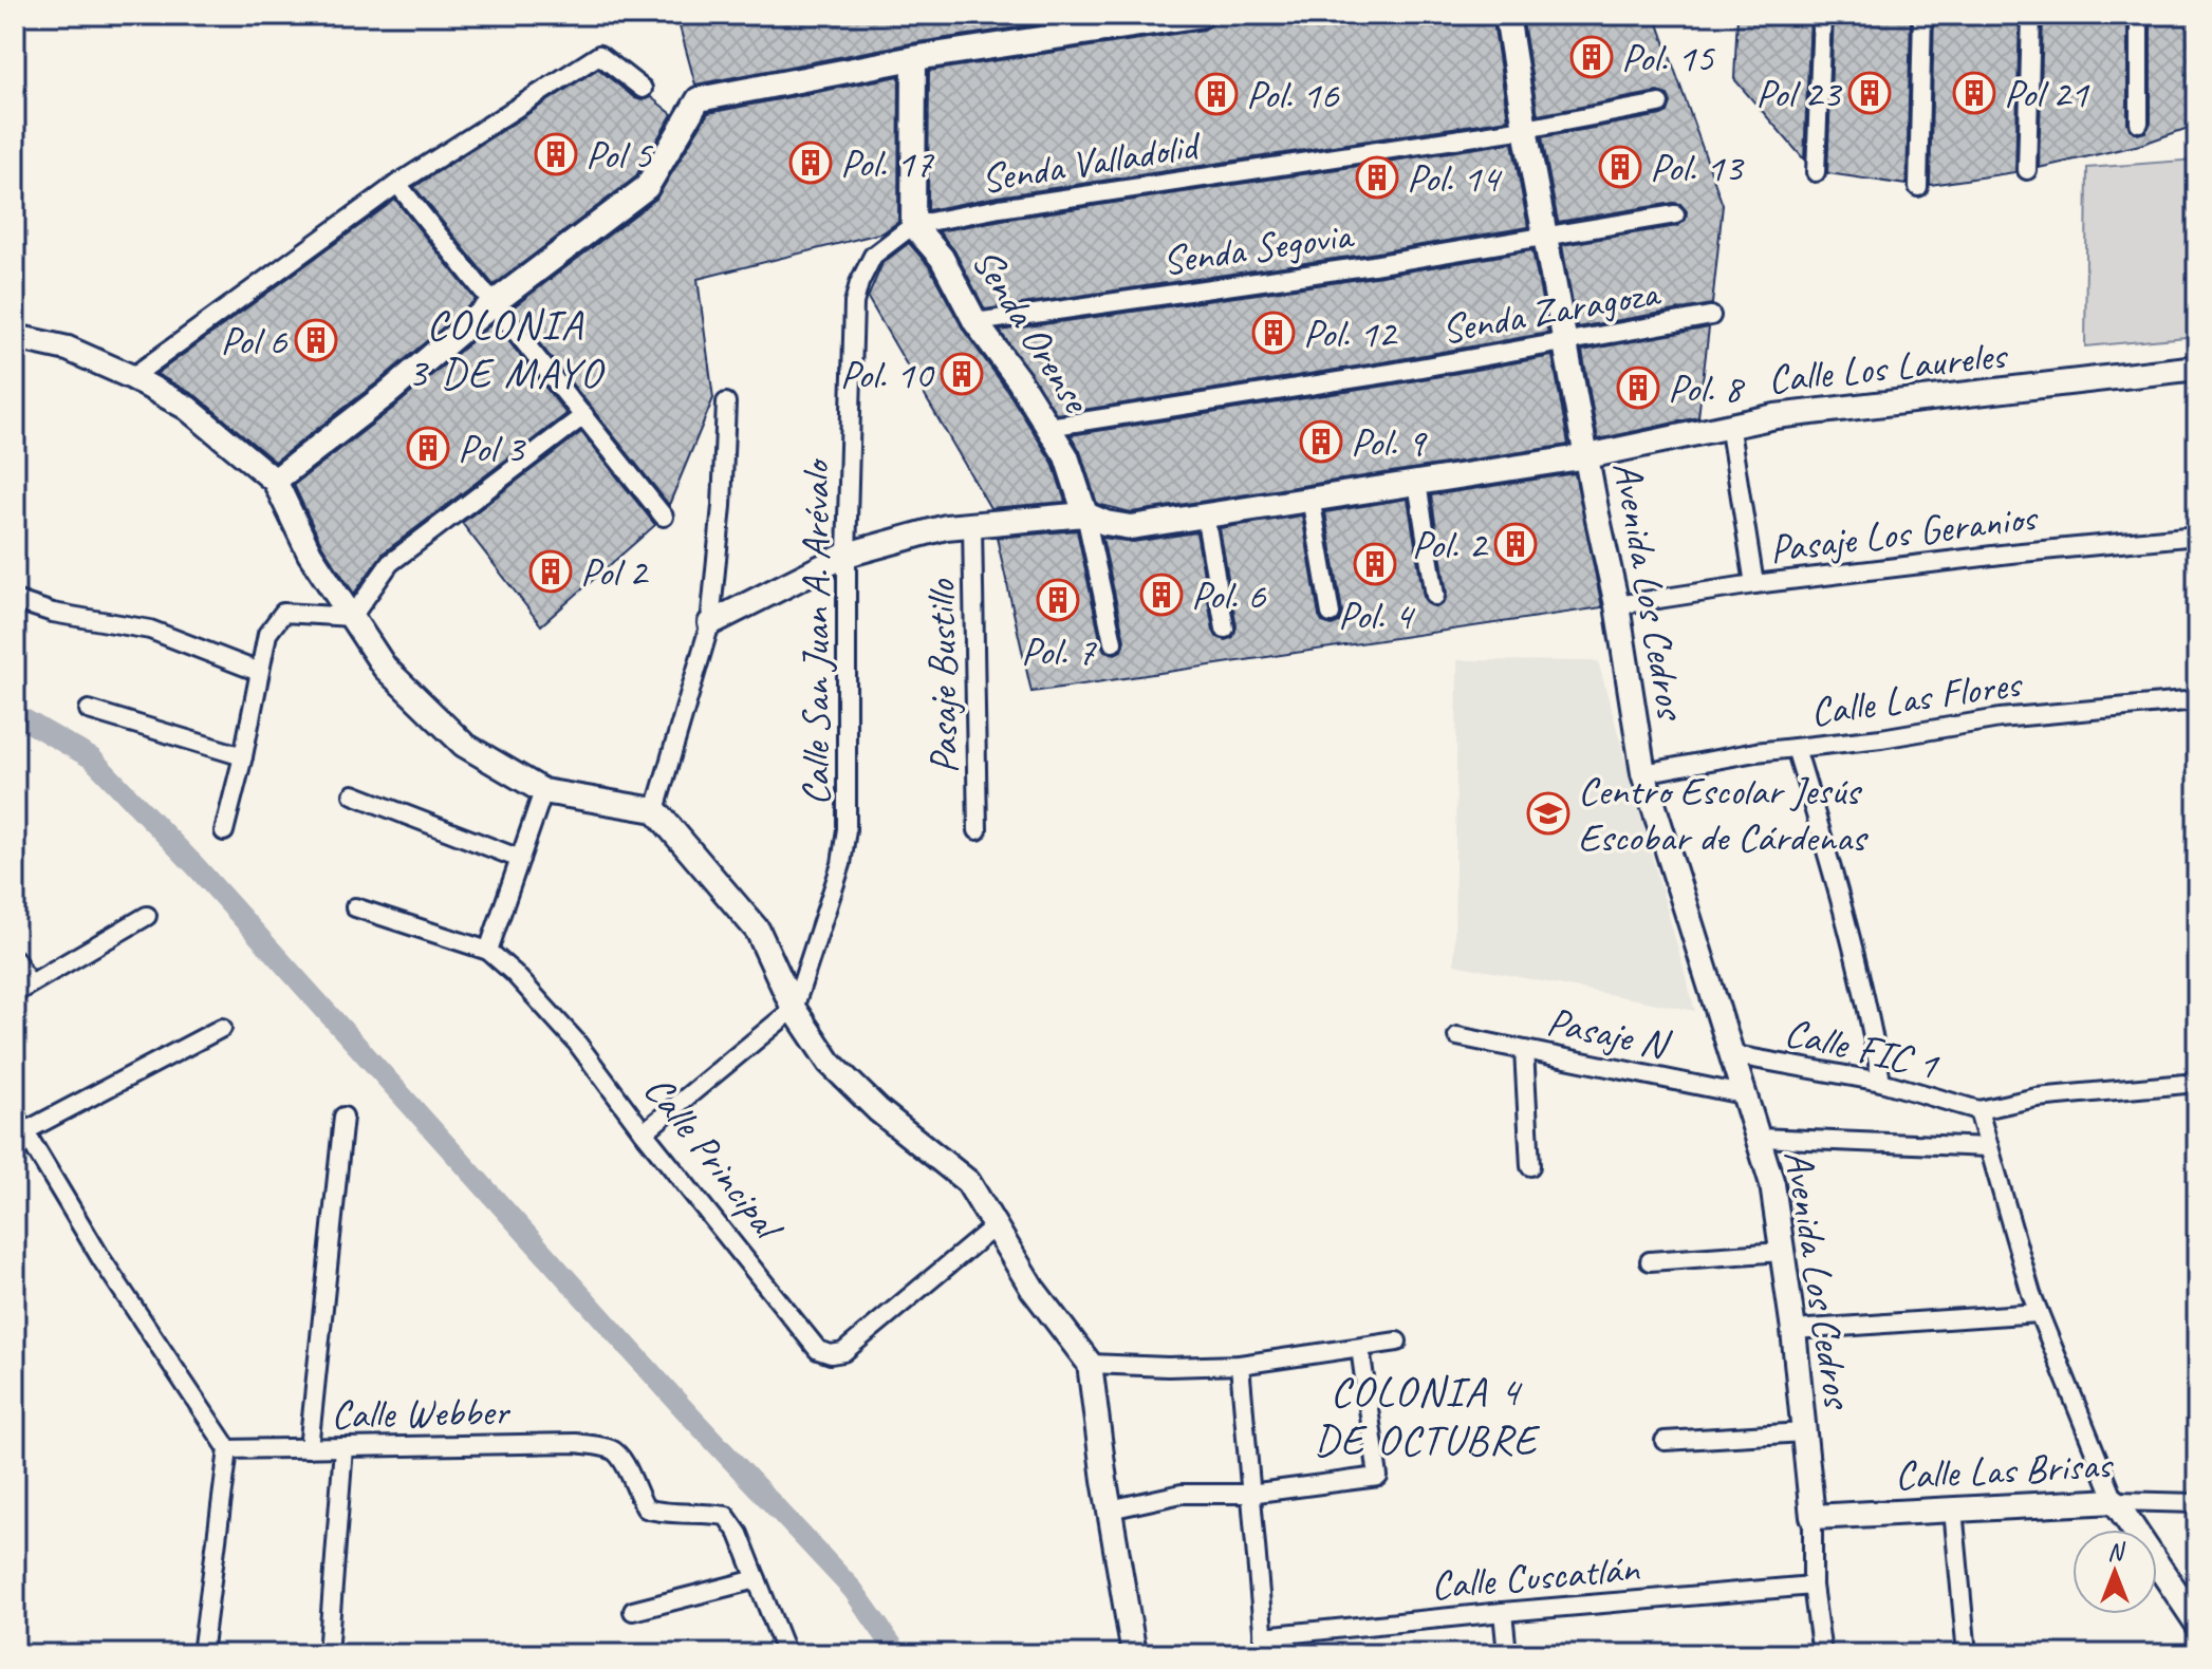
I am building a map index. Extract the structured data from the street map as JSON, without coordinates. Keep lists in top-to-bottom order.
{
  "streets": {
    "street": [
      "Senda Valladolid",
      "Senda Segovia",
      "Senda Zaragoza",
      "Senda Orense",
      "Calle Los Laureles",
      "Pasaje Los Geranios",
      "Avenida Los Cedros",
      "Calle San Juan A. Arévalo",
      "Pasaje Bustillo",
      "Calle Las Flores",
      "Pasaje N",
      "Calle FIC 1",
      "Calle Principal",
      "Calle Webber",
      "Calle Las Brisas",
      "Calle Cuscatlán"
    ]
  },
  "crossings": [
    ["Senda Valladolid", "Senda Orense"],
    ["Senda Valladolid", "Avenida Los Cedros"],
    ["Senda Valladolid", "Calle San Juan A. Arévalo"],
    ["Senda Segovia", "Senda Orense"],
    ["Senda Segovia", "Avenida Los Cedros"],
    ["Senda Zaragoza", "Senda Orense"],
    ["Senda Zaragoza", "Avenida Los Cedros"],
    ["Senda Orense", "Calle Los Laureles"],
    ["Senda Orense", "Calle San Juan A. Arévalo"],
    ["Calle Los Laureles", "Avenida Los Cedros"],
    ["Pasaje Los Geranios", "Avenida Los Cedros"],
    ["Avenida Los Cedros", "Calle Las Flores"],
    ["Avenida Los Cedros", "Pasaje N"],
    ["Avenida Los Cedros", "Calle FIC 1"],
    ["Avenida Los Cedros", "Calle Las Brisas"]
  ],
  "districts": ["COLONIA 3 DE MAYO", "COLONIA 4 DE OCTUBRE"],
  "places": {
    "building": [
      "Pol. 15",
      "Pol 23",
      "Pol 21",
      "Pol. 16",
      "Pol 5",
      "Pol. 17",
      "Pol. 13",
      "Pol. 14",
      "Pol. 12",
      "Pol 6",
      "Pol. 10",
      "Pol. 8",
      "Pol. 9",
      "Pol 3",
      "Pol. 2",
      "Pol. 4",
      "Pol 2",
      "Pol. 6",
      "Pol. 7"
    ],
    "school or university": ["Centro Escolar Jesús Escobar de Cárdenas"]
  },
  "north": "top"
}
